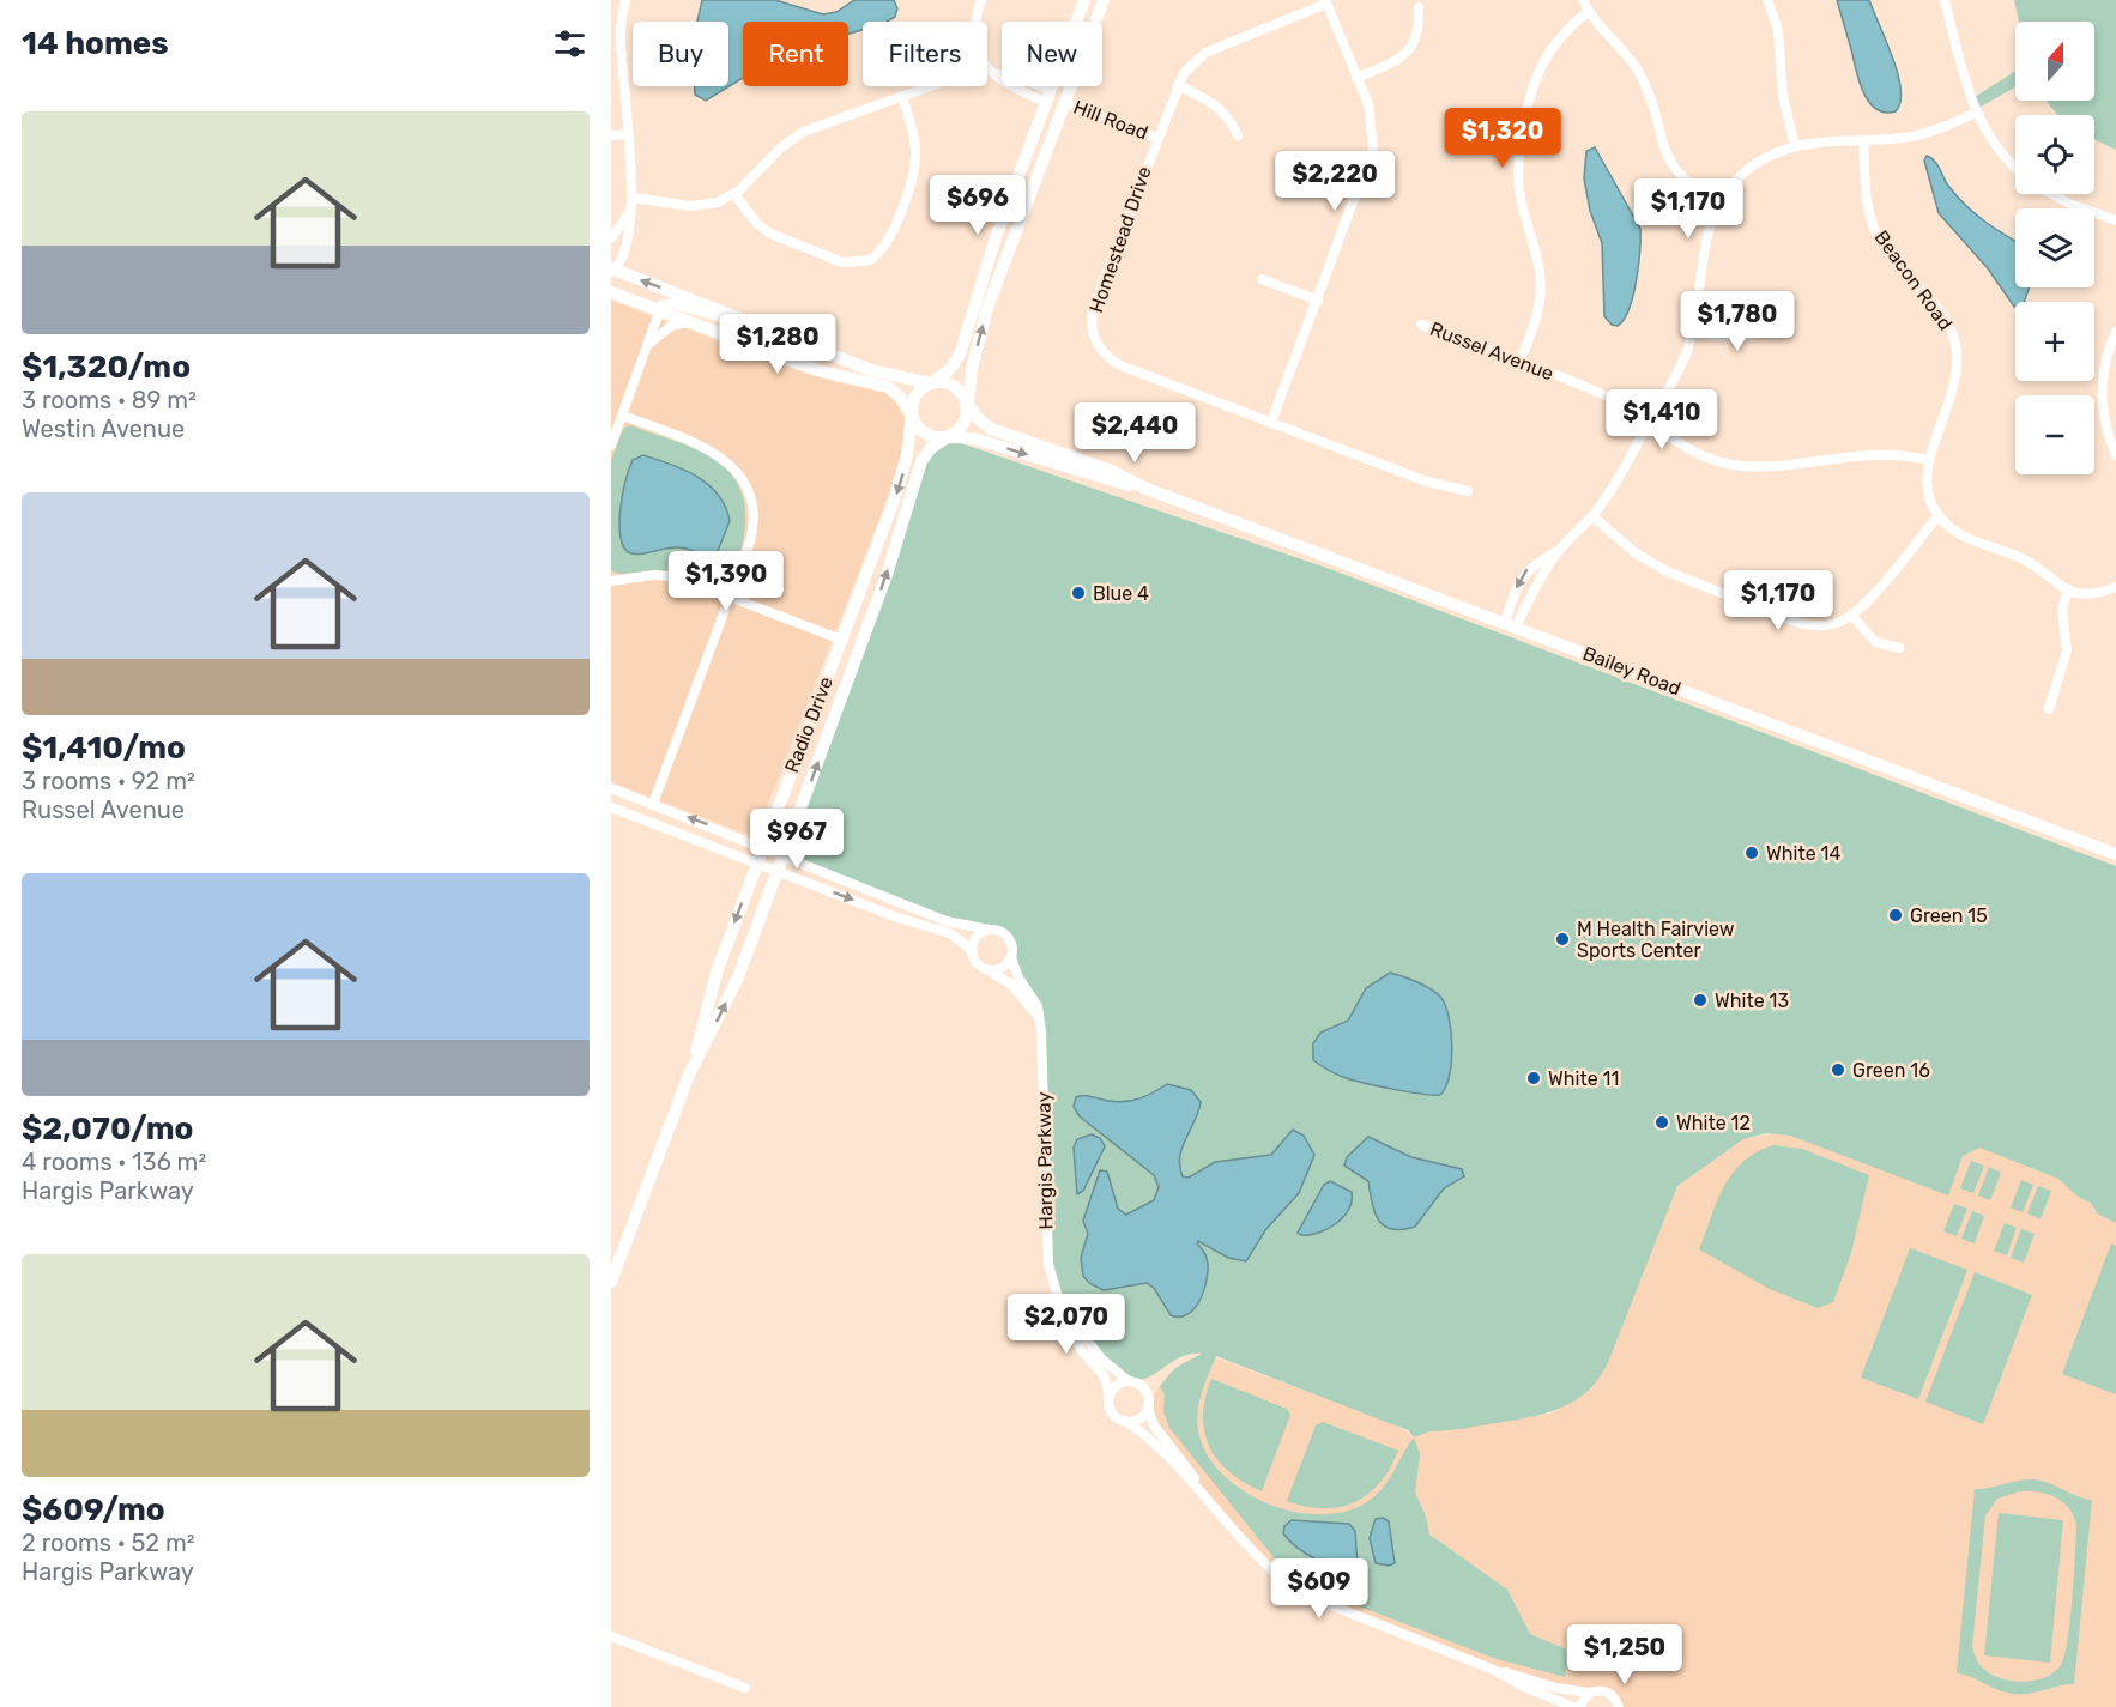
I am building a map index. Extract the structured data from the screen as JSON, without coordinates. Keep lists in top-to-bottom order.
{
  "streets": {
    "main road": ["Bailey Road", "Radio Drive"],
    "street": [
      "Hill Road",
      "Homestead Drive",
      "Beacon Road",
      "Russel Avenue",
      "Hargis Parkway"
    ]
  },
  "crossings": [
    ["Hill Road", "Homestead Drive"],
    ["Beacon Road", "Russel Avenue"],
    ["Bailey Road", "Radio Drive"]
  ],
  "places": [
    "Blue 4",
    "White 14",
    "Green 15",
    "M Health Fairview Sports Center",
    "White 13",
    "Green 16",
    "White 11",
    "White 12"
  ],
  "north": "top",
  "page": {
    "heading": "14 homes",
    "map_buttons": ["+", "−"],
    "chip": [
      "Buy",
      "Rent",
      "Filters",
      "New"
    ],
    "list": [
      {
        "name": "$1,320/mo",
        "note": "3 rooms · 89 m² · Westin Avenue"
      },
      {
        "name": "$1,410/mo",
        "note": "3 rooms · 92 m² · Russel Avenue"
      },
      {
        "name": "$2,070/mo",
        "note": "4 rooms · 136 m² · Hargis Parkway"
      },
      {
        "name": "$609/mo",
        "note": "2 rooms · 52 m² · Hargis Parkway"
      }
    ],
    "price": [
      "$1,320",
      "$2,220",
      "$696",
      "$1,170",
      "$1,780",
      "$1,280",
      "$1,410",
      "$2,440",
      "$1,390",
      "$1,170",
      "$967",
      "$2,070",
      "$609",
      "$1,250"
    ]
  }
}
